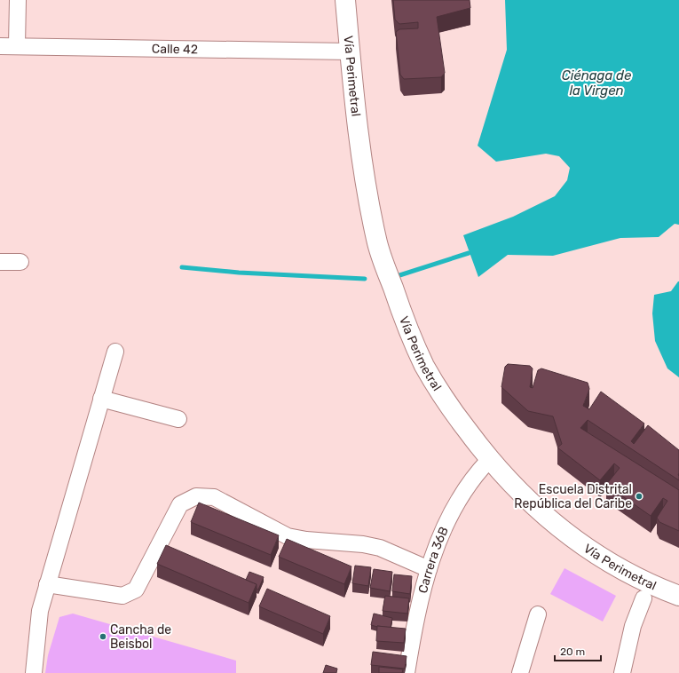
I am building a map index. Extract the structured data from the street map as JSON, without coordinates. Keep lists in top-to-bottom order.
{
  "streets": {
    "street": ["Calle 42", "Vía Perimetral", "Carrera 36B"]
  },
  "crossings": [
    ["Calle 42", "Vía Perimetral"],
    ["Vía Perimetral", "Carrera 36B"]
  ],
  "water": ["Ciénaga de la Virgen"],
  "places": ["Escuela Distrital República del Caribe", "Cancha de Beisbol"],
  "scale_bar": "20 m"
}
